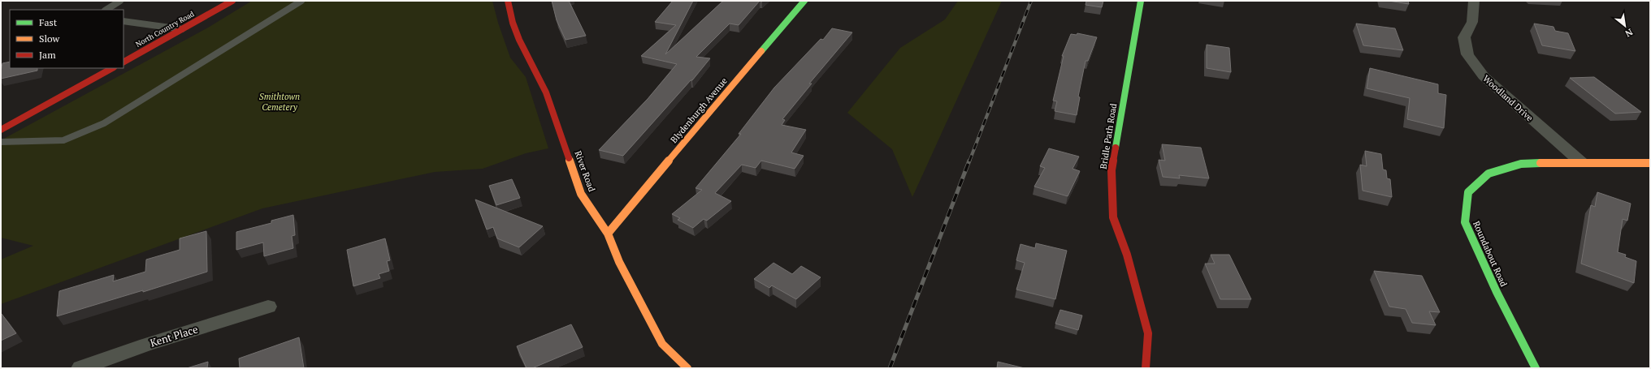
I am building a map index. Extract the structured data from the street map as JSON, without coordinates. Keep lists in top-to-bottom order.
{
  "streets": {
    "street": [
      "North Country Road",
      "Woodland Drive",
      "Blydenburgh Avenue",
      "Bridle Path Road",
      "River Road",
      "Roundabout Road",
      "Kent Place"
    ]
  },
  "crossings": [
    ["Woodland Drive", "Roundabout Road"],
    ["Blydenburgh Avenue", "River Road"]
  ],
  "parks": ["Smithtown Cemetery"],
  "legend": ["Fast", "Slow", "Jam"],
  "north": "bottom right"
}
